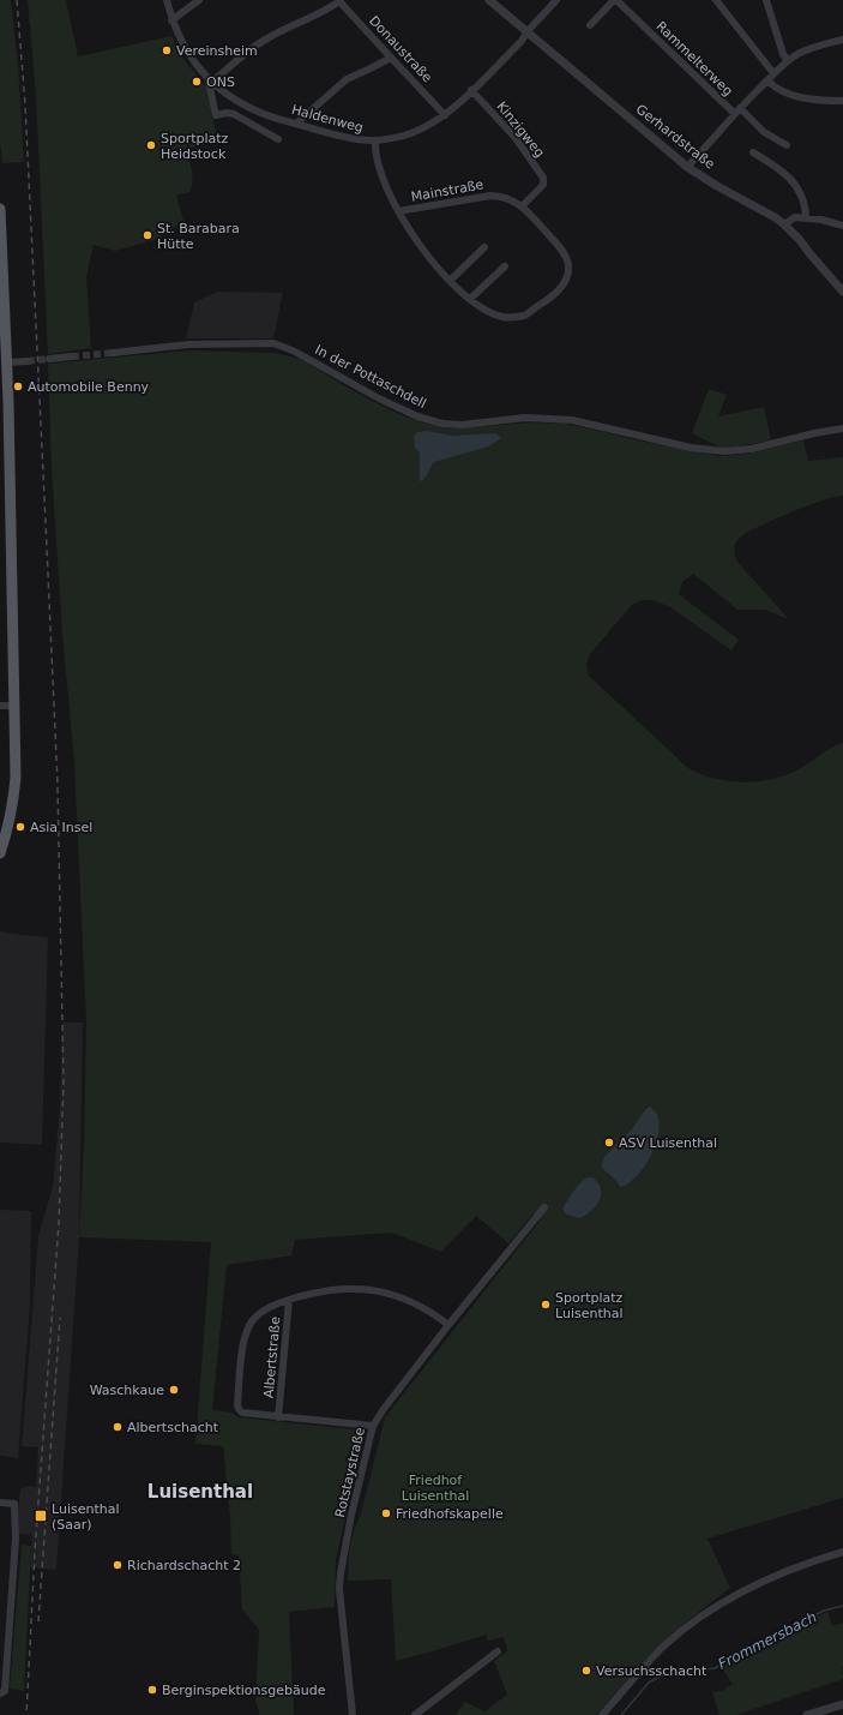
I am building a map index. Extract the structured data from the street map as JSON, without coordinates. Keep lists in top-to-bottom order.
{
  "streets": {
    "street": [
      "Donaustraße",
      "Rammelterweg",
      "Haldenweg",
      "Kinzigweg",
      "Gerhardstraße",
      "Mainstraße",
      "In der Pottaschdell",
      "Albertstraße",
      "Rotstaystraße"
    ]
  },
  "crossings": [
    ["Donaustraße", "Haldenweg"],
    ["Haldenweg", "Kinzigweg"],
    ["Haldenweg", "Gerhardstraße"],
    ["Haldenweg", "Mainstraße"],
    ["Kinzigweg", "Mainstraße"],
    ["Albertstraße", "Rotstaystraße"]
  ],
  "districts": ["Luisenthal"],
  "water": ["Frommersbach"],
  "parks": ["Friedhof Luisenthal"],
  "places": {
    "other": [
      "Vereinsheim",
      "ONS",
      "Sportplatz Heidstock",
      "St. Barabara Hütte",
      "Automobile Benny",
      "Asia Insel",
      "ASV Luisenthal",
      "Sportplatz Luisenthal",
      "Waschkaue",
      "Albertschacht",
      "Friedhofskapelle",
      "Richardschacht 2",
      "Versuchsschacht",
      "Berginspektionsgebäude"
    ],
    "transit": ["Luisenthal (Saar)"]
  }
}
